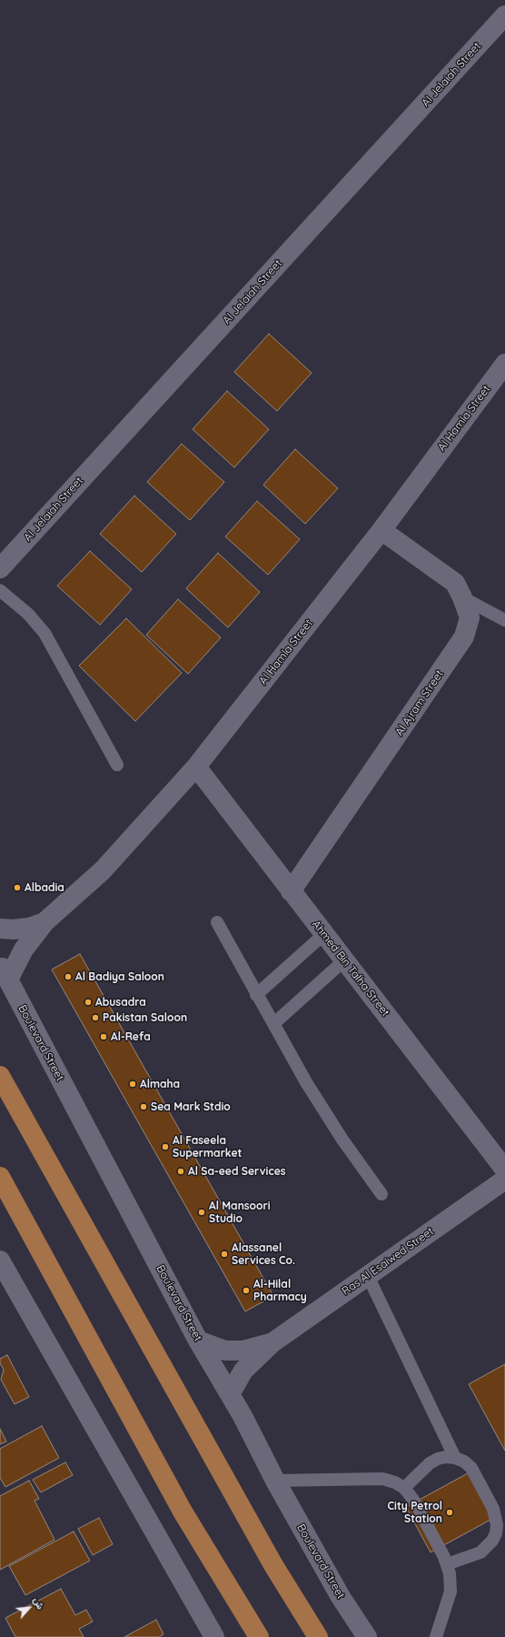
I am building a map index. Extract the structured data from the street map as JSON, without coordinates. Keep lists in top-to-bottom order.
{
  "streets": {
    "street": [
      "Al Jelaiah Street",
      "Al Hamla Street",
      "Al Ajram Street",
      "Ahmed Bin Talha Street",
      "Boulevard Street",
      "Ras Al Esaiwed Street"
    ]
  },
  "crossings": [
    ["Al Hamla Street", "Al Ajram Street"],
    ["Al Hamla Street", "Ahmed Bin Talha Street"],
    ["Al Hamla Street", "Boulevard Street"],
    ["Al Ajram Street", "Ahmed Bin Talha Street"],
    ["Boulevard Street", "Ras Al Esaiwed Street"]
  ],
  "places": [
    "Albadia",
    "Al Badiya Saloon",
    "Abusadra",
    "Pakistan Saloon",
    "Al-Refa",
    "Almaha",
    "Sea Mark Stdio",
    "Al Faseela Supermarket",
    "Al Sa-eed Services",
    "Al Mansoori Studio",
    "Alassanel Services Co.",
    "Al-Hilal Pharmacy",
    "City Petrol Station"
  ],
  "north": "top right"
}
